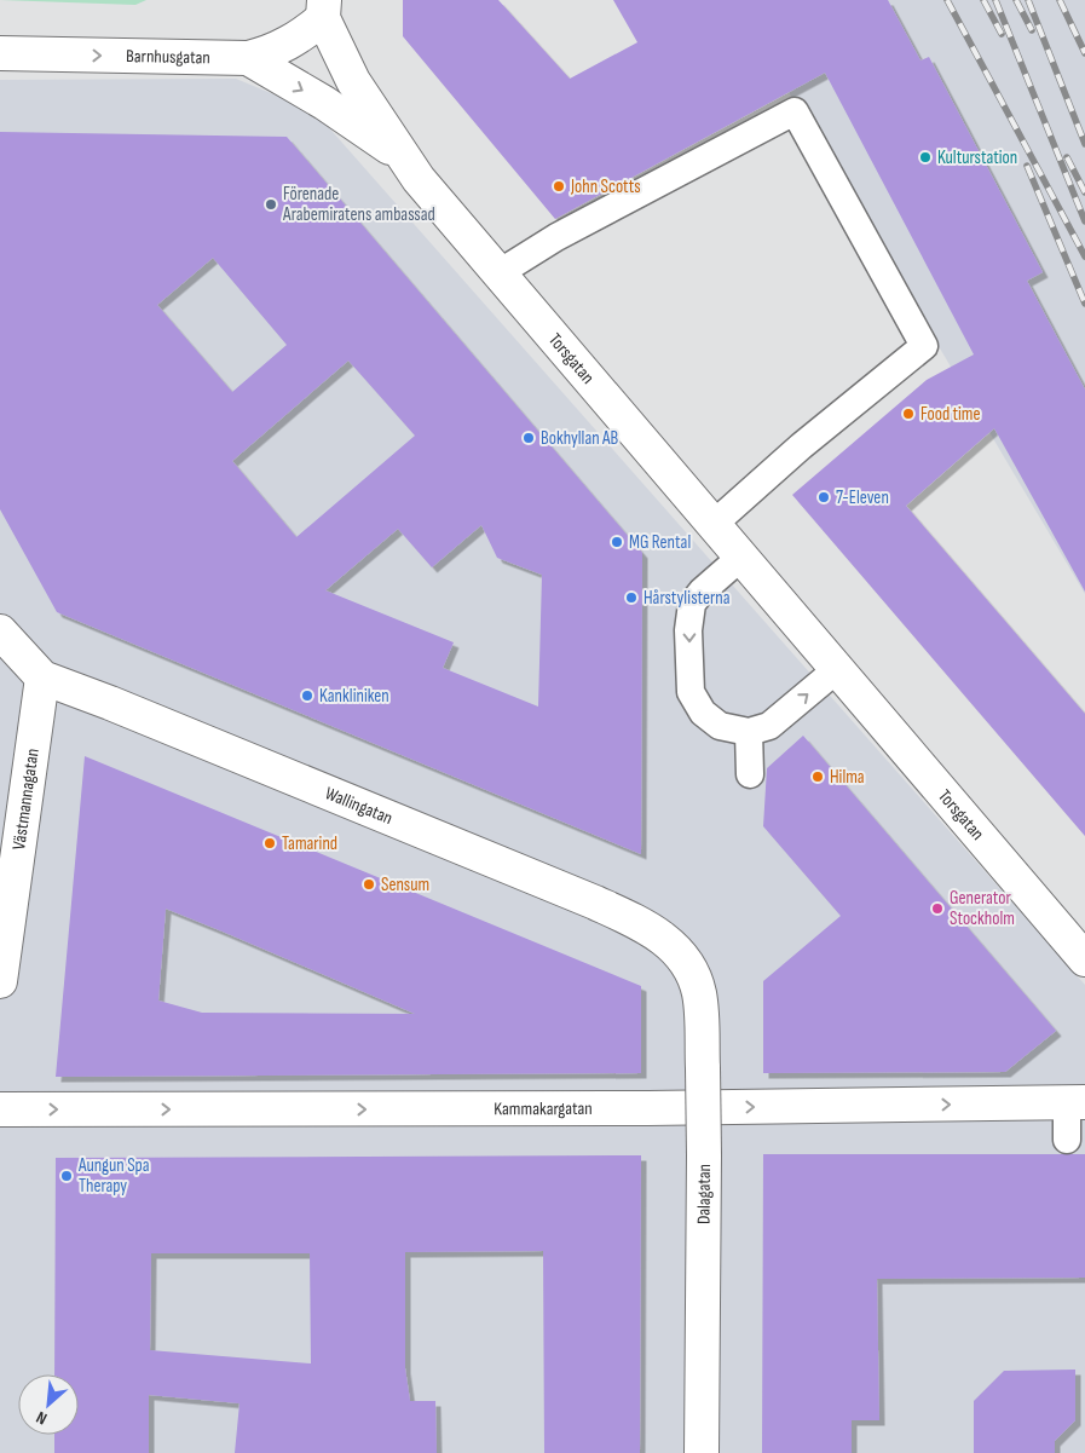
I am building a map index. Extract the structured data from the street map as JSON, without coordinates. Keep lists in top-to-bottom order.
{
  "streets": {
    "street": [
      "Barnhusgatan",
      "Torsgatan",
      "Västmannagatan",
      "Wallingatan",
      "Kammakargatan",
      "Dalagatan"
    ]
  },
  "crossings": [
    ["Barnhusgatan", "Torsgatan"],
    ["Västmannagatan", "Wallingatan"],
    ["Wallingatan", "Dalagatan"]
  ],
  "one_way": ["Barnhusgatan", "Kammakargatan"],
  "places": [
    "Kulturstation",
    "John Scotts",
    "Förenade Arabemiratens ambassad",
    "Food time",
    "Bokhyllan AB",
    "7-Eleven",
    "MG Rental",
    "Hårstylisterna",
    "Kankliniken",
    "Hilma",
    "Tamarind",
    "Sensum",
    "Generator Stockholm",
    "Aungun Spa Therapy"
  ],
  "north": "bottom left"
}
